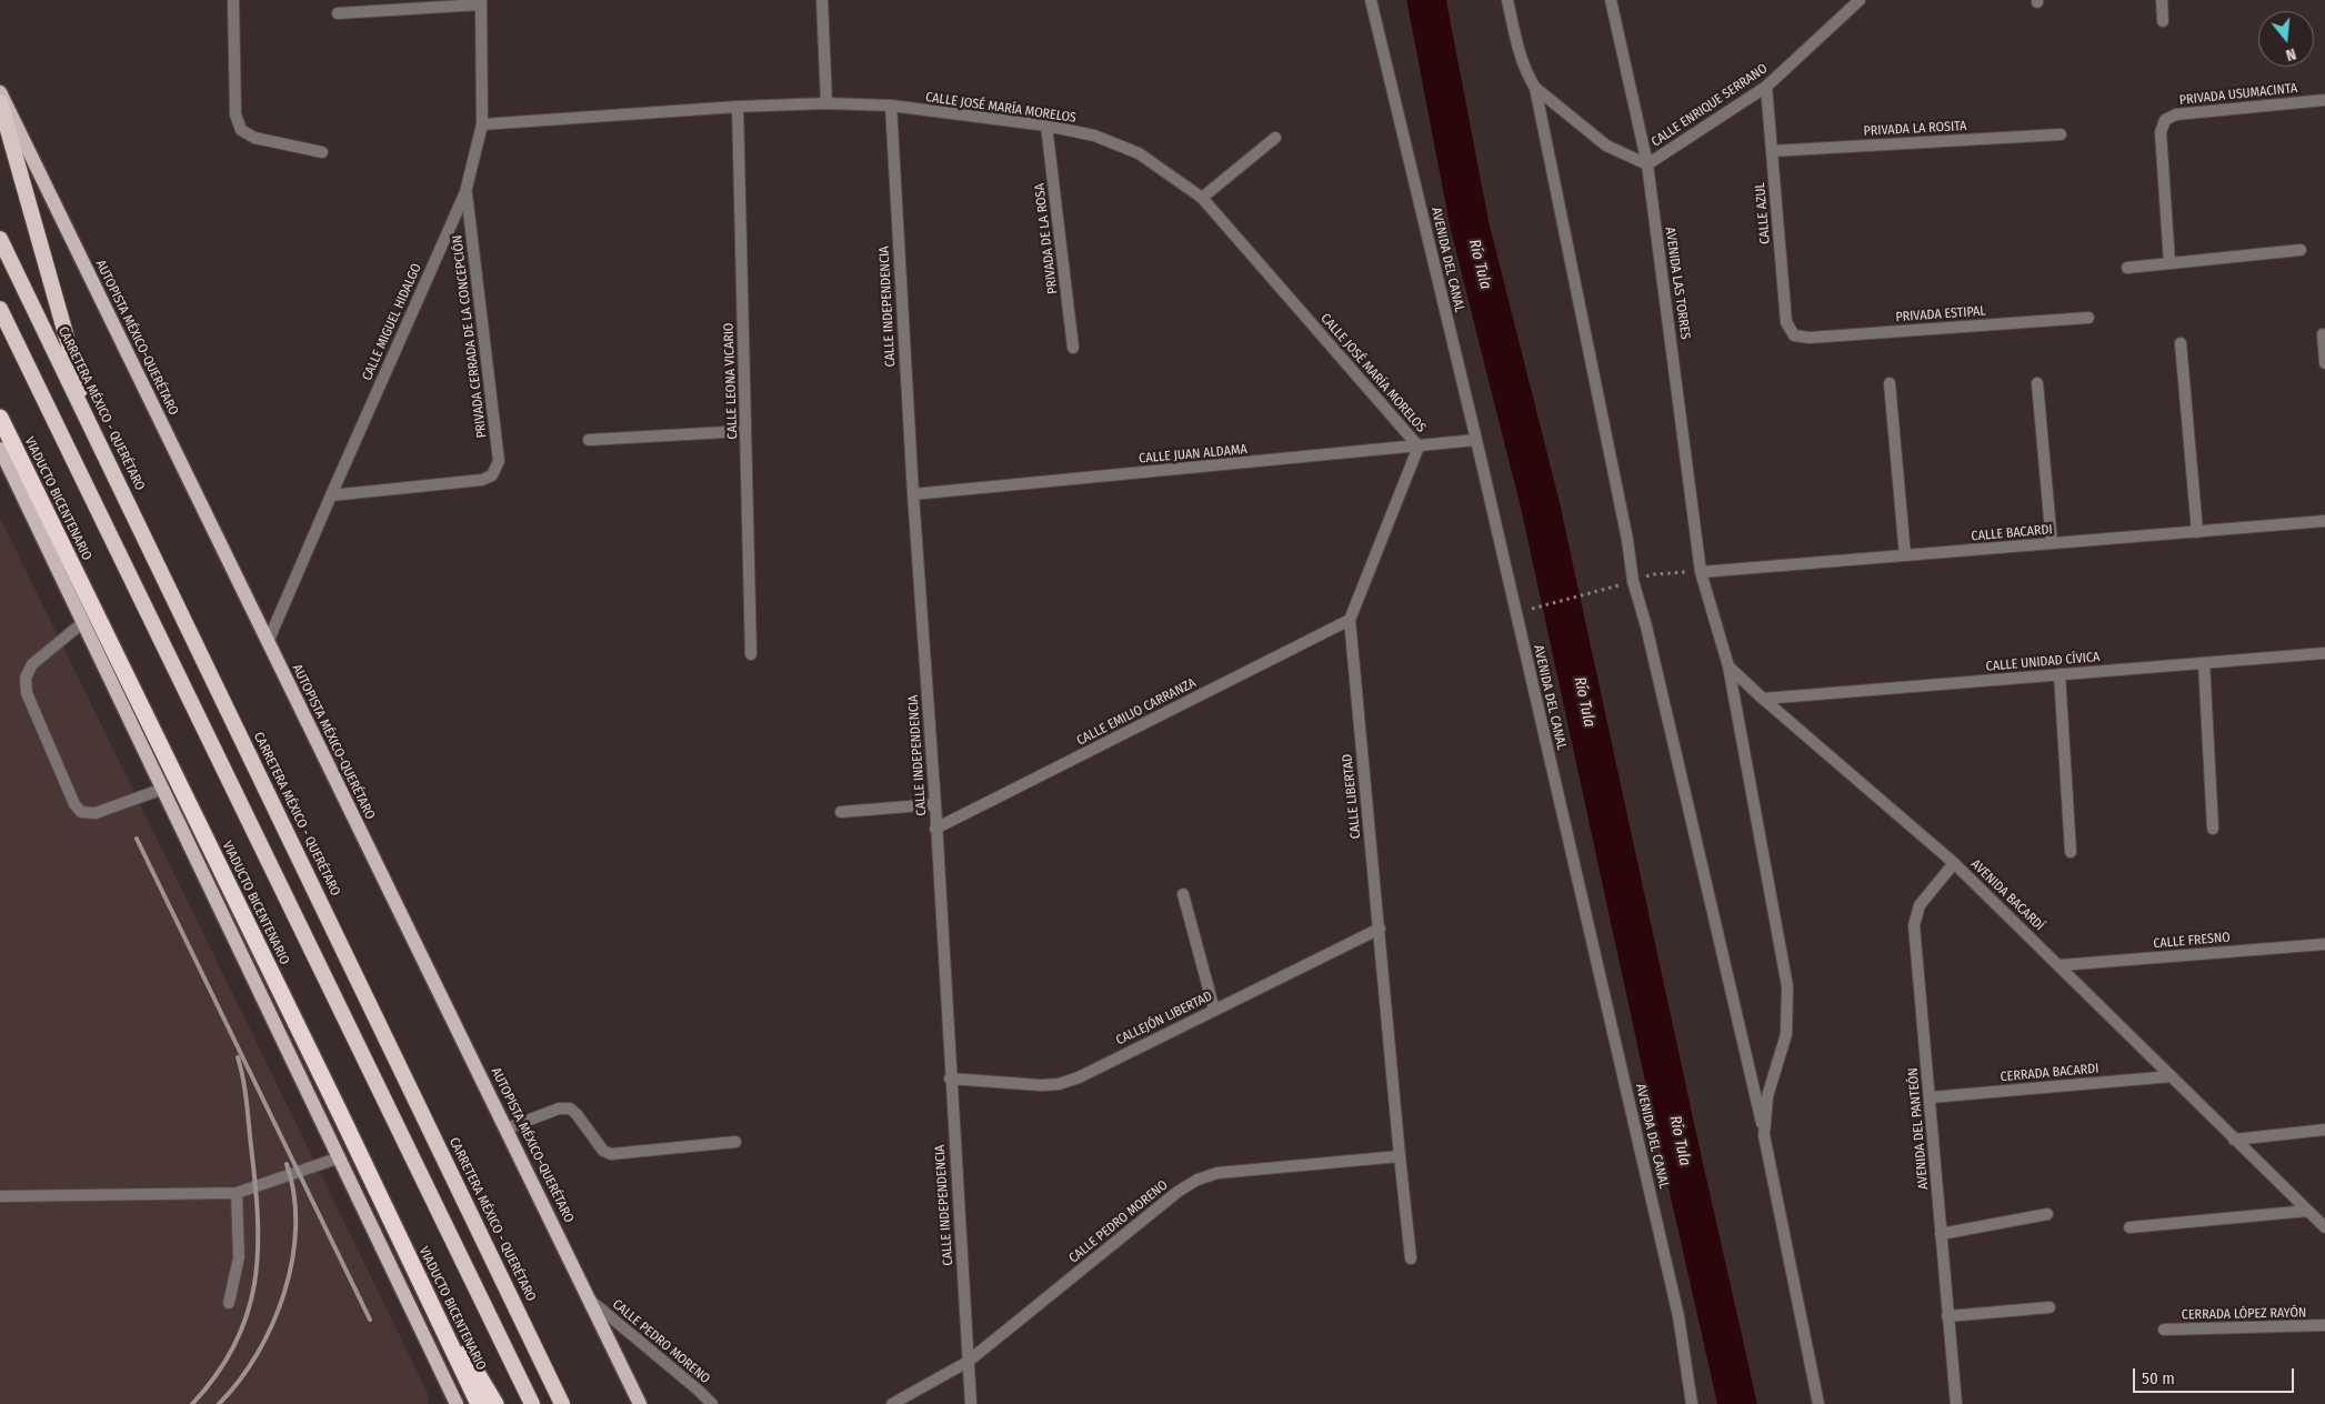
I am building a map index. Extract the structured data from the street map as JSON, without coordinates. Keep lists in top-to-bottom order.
{
  "streets": {
    "highway": ["CARRETERA MÉXICO - QUERÉTARO", "VIADUCTO BICENTENARIO"],
    "main road": ["AUTOPISTA MÉXICO-QUERÉTARO"],
    "street": [
      "PRIVADA USUMACINTA",
      "CALLE ENRIQUE SERRANO",
      "CALLE JOSÉ MARÍA MORELOS",
      "PRIVADA LA ROSITA",
      "CALLE AZUL",
      "PRIVADA DE LA ROSA",
      "AVENIDA DEL CANAL",
      "AVENIDA LAS TORRES",
      "CALLE INDEPENDENCIA",
      "PRIVADA ESTIPAL",
      "CALLE MIGUEL HIDALGO",
      "PRIVADA CERRADA DE LA CONCEPCIÓN",
      "CALLE LEONA VICARIO",
      "CALLE JUAN ALDAMA",
      "CALLE BACARDI",
      "CALLE UNIDAD CÍVICA",
      "CALLE EMILIO CARRANZA",
      "CALLE LIBERTAD",
      "AVENIDA BACARDÍ",
      "CALLE FRESNO",
      "CALLEJÓN LIBERTAD",
      "CERRADA BACARDI",
      "AVENIDA DEL PANTEÓN",
      "CALLE PEDRO MORENO",
      "CERRADA LÓPEZ RAYÓN"
    ]
  },
  "crossings": [
    ["CALLE ENRIQUE SERRANO", "CALLE AZUL"],
    ["CALLE ENRIQUE SERRANO", "AVENIDA LAS TORRES"],
    ["CALLE JOSÉ MARÍA MORELOS", "PRIVADA DE LA ROSA"],
    ["CALLE JOSÉ MARÍA MORELOS", "CALLE INDEPENDENCIA"],
    ["CALLE JOSÉ MARÍA MORELOS", "CALLE MIGUEL HIDALGO"],
    ["CALLE JOSÉ MARÍA MORELOS", "CALLE LEONA VICARIO"],
    ["CALLE JOSÉ MARÍA MORELOS", "CALLE JUAN ALDAMA"],
    ["CALLE JOSÉ MARÍA MORELOS", "CALLE LIBERTAD"],
    ["PRIVADA LA ROSITA", "CALLE AZUL"],
    ["CALLE AZUL", "PRIVADA ESTIPAL"],
    ["AVENIDA DEL CANAL", "CALLE JUAN ALDAMA"],
    ["AVENIDA LAS TORRES", "CALLE BACARDI"],
    ["CALLE INDEPENDENCIA", "CALLE JUAN ALDAMA"],
    ["CALLE INDEPENDENCIA", "CALLE EMILIO CARRANZA"],
    ["CALLE INDEPENDENCIA", "CALLEJÓN LIBERTAD"],
    ["CALLE INDEPENDENCIA", "CALLE PEDRO MORENO"],
    ["CALLE MIGUEL HIDALGO", "PRIVADA CERRADA DE LA CONCEPCIÓN"],
    ["CALLE MIGUEL HIDALGO", "AUTOPISTA MÉXICO-QUERÉTARO"],
    ["AUTOPISTA MÉXICO-QUERÉTARO", "CALLE PEDRO MORENO"],
    ["CALLE JUAN ALDAMA", "CALLE LIBERTAD"],
    ["CALLE UNIDAD CÍVICA", "AVENIDA BACARDÍ"],
    ["CALLE EMILIO CARRANZA", "CALLE LIBERTAD"],
    ["CALLE LIBERTAD", "CALLEJÓN LIBERTAD"],
    ["CALLE LIBERTAD", "CALLE PEDRO MORENO"],
    ["AVENIDA BACARDÍ", "CALLE FRESNO"],
    ["AVENIDA BACARDÍ", "CERRADA BACARDI"],
    ["AVENIDA BACARDÍ", "AVENIDA DEL PANTEÓN"],
    ["CERRADA BACARDI", "AVENIDA DEL PANTEÓN"]
  ],
  "water": ["Río Tula"],
  "scale_bar": "50 m",
  "north": "bottom"
}
